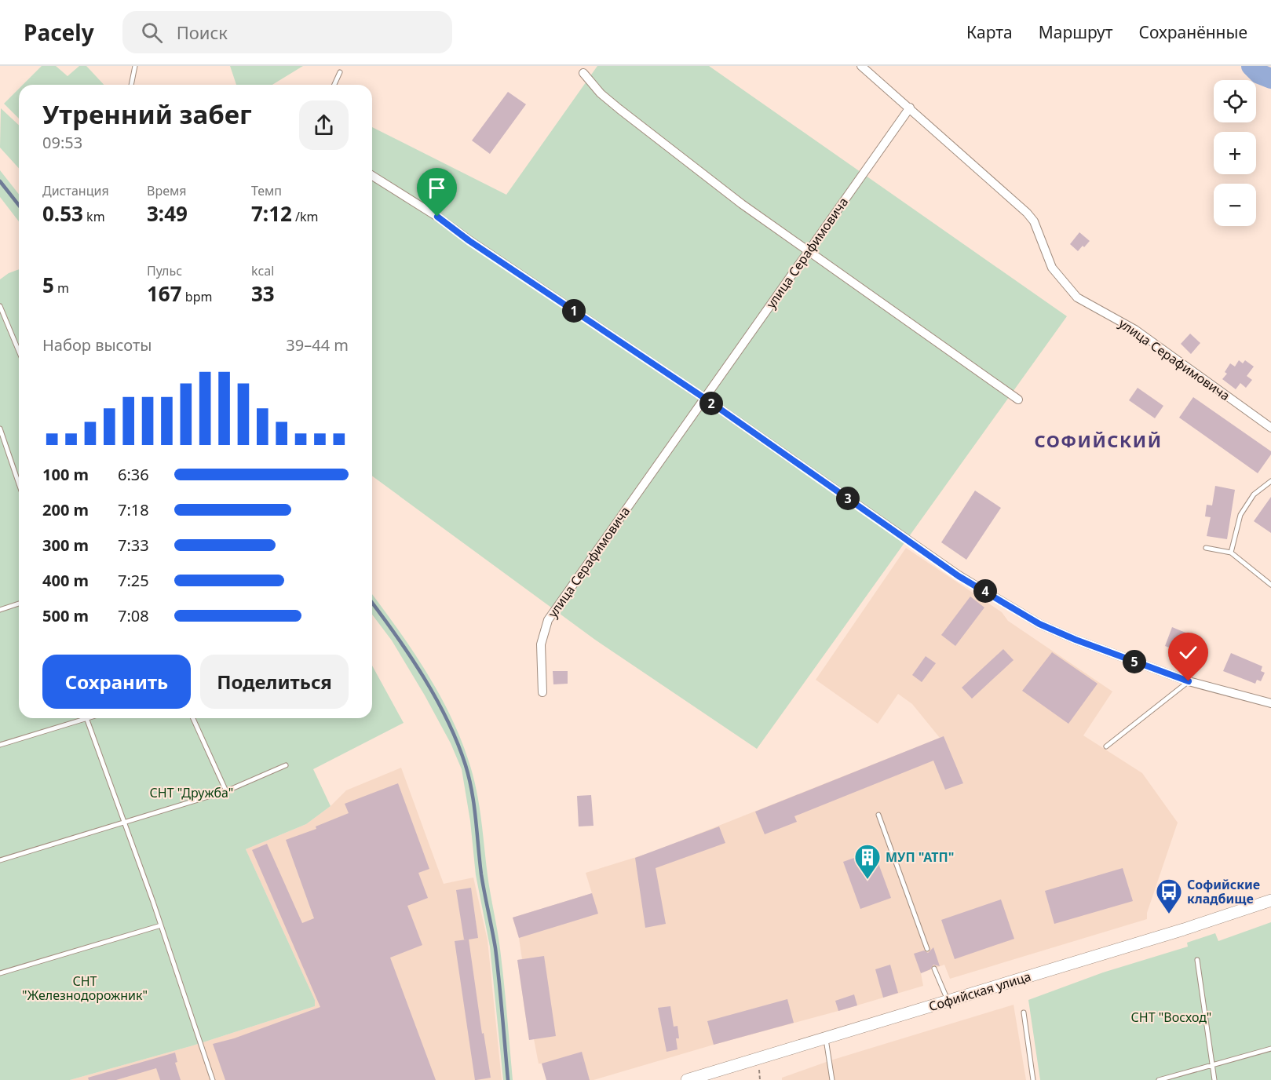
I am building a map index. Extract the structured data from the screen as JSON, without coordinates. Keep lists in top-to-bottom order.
{
  "streets": {
    "main road": ["Софийская улица"],
    "street": ["улица Серафимовича"]
  },
  "districts": ["СОФИЙСКИЙ"],
  "parks": ["СНТ \"Дружба\"", "СНТ \"Железнодорожник\"", "СНТ \"Восход\""],
  "places": {
    "building": ["МУП \"АТП\""],
    "bus stop": ["Софийские кладбище"]
  },
  "page": {
    "header": "Pacely",
    "search": "Поиск",
    "nav": ["Карта", "Маршрут", "Сохранённые"],
    "map_buttons": ["+", "−"],
    "heading": ["Утренний забег", "09:53"],
    "stats": [
      ["Дистанция", "0.53 km"],
      ["Время", "3:49"],
      ["Темп", "7:12 /km"],
      ["5 m"],
      ["Пульс", "167 bpm"],
      ["kcal", "33"]
    ],
    "pins": [
      "1",
      "2",
      "3",
      "4",
      "5"
    ],
    "chart": ["Набор высоты", "39–44 m"],
    "list": [
      {
        "name": "100 m",
        "note": "6:36"
      },
      {
        "name": "200 m",
        "note": "7:18"
      },
      {
        "name": "300 m",
        "note": "7:33"
      },
      {
        "name": "400 m",
        "note": "7:25"
      },
      {
        "name": "500 m",
        "note": "7:08"
      }
    ],
    "buttons": ["Сохранить", "Поделиться"]
  }
}
